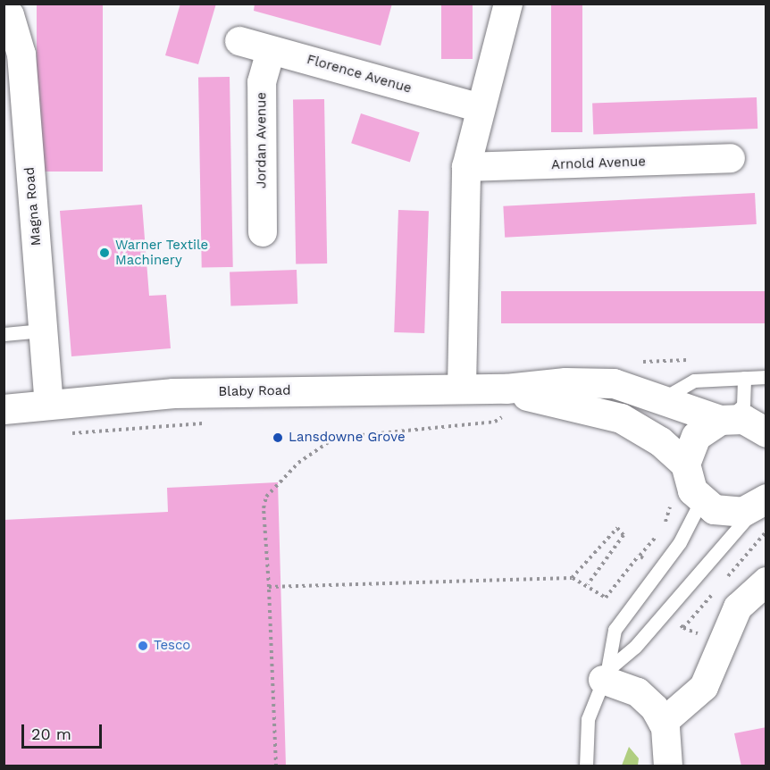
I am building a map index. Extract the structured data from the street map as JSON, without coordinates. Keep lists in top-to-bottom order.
{
  "streets": {
    "main road": ["Blaby Road"],
    "street": [
      "Florence Avenue",
      "Jordan Avenue",
      "Arnold Avenue",
      "Magna Road"
    ]
  },
  "crossings": [
    ["Florence Avenue", "Jordan Avenue"],
    ["Magna Road", "Blaby Road"]
  ],
  "places": ["Warner Textile Machinery", "Lansdowne Grove", "Tesco"],
  "scale_bar": "20 m"
}
